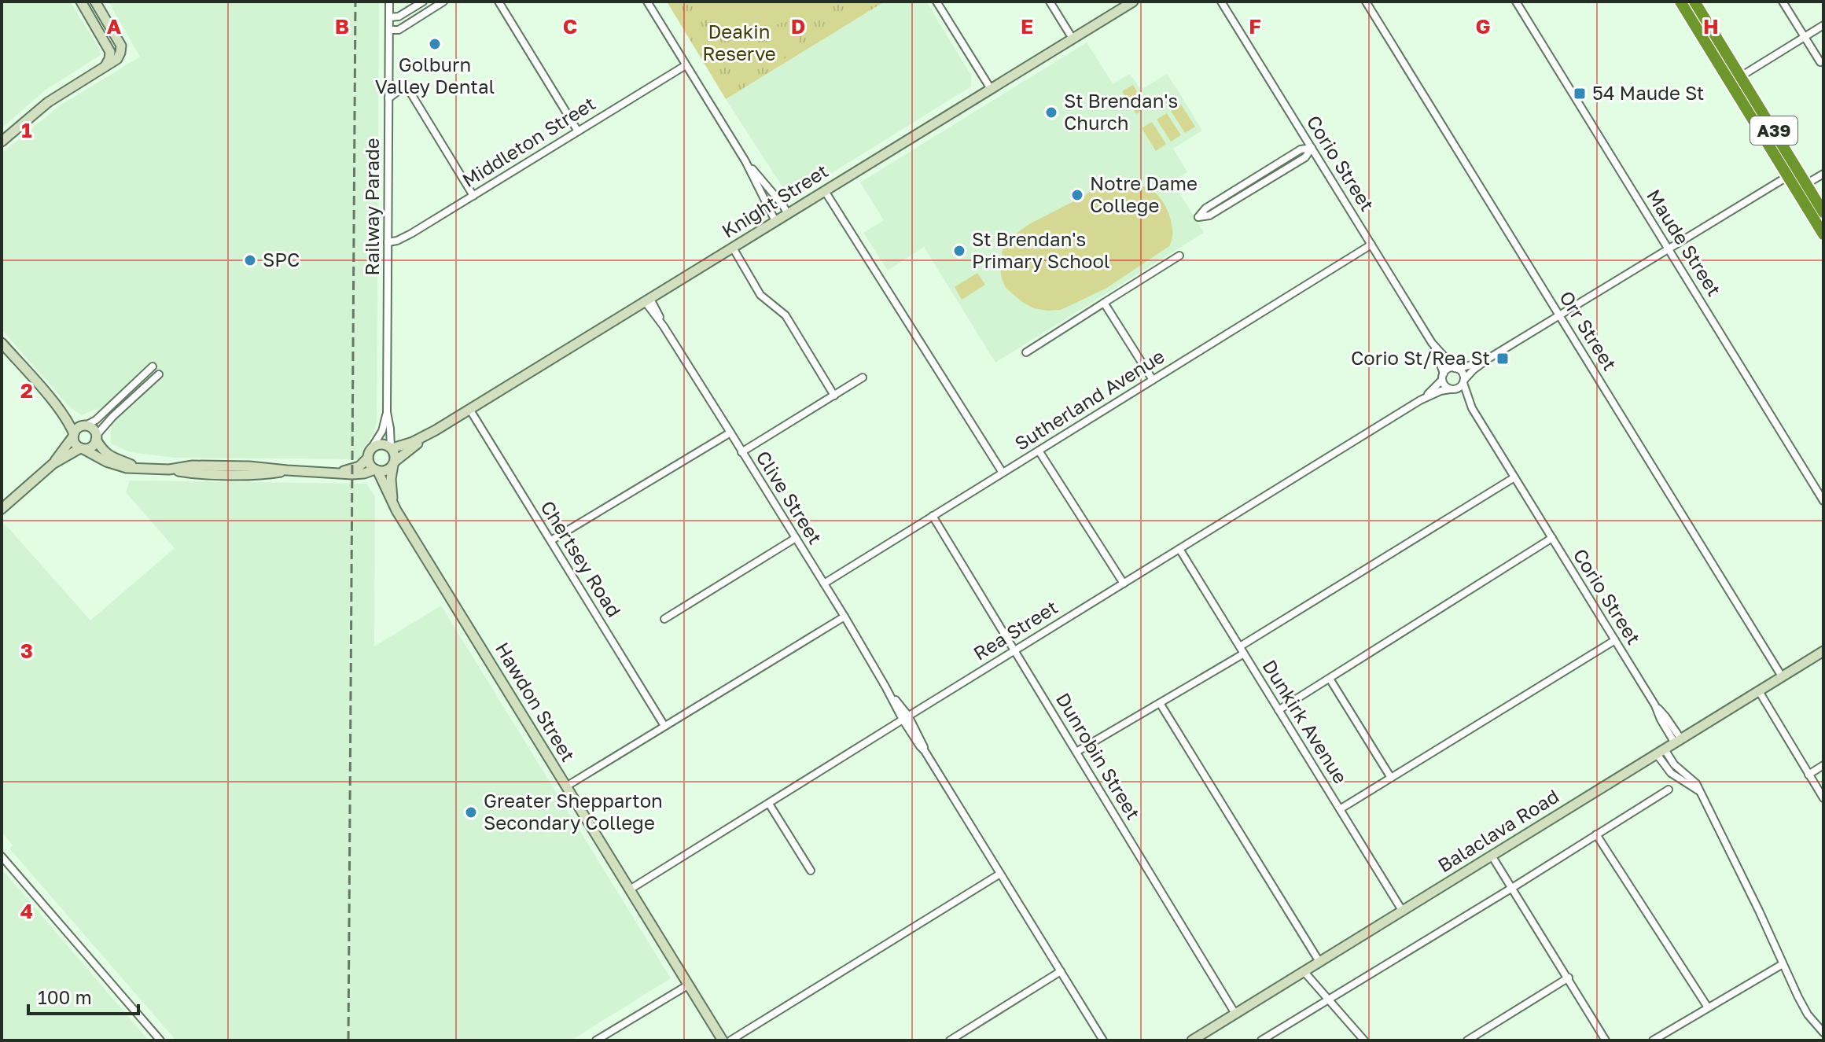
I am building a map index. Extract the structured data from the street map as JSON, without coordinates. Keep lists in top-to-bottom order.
{
  "streets": {
    "highway": ["A39"],
    "street": [
      "Middleton Street",
      "Corio Street",
      "Knight Street",
      "Railway Parade",
      "Maude Street",
      "Orr Street",
      "Sutherland Avenue",
      "Clive Street",
      "Chertsey Road",
      "Rea Street",
      "Hawdon Street",
      "Dunkirk Avenue",
      "Dunrobin Street",
      "Balaclava Road"
    ]
  },
  "crossings": [
    ["Middleton Street", "Railway Parade"],
    ["Corio Street", "Sutherland Avenue"],
    ["Corio Street", "Rea Street"],
    ["Corio Street", "Balaclava Road"],
    ["Knight Street", "Railway Parade"],
    ["Knight Street", "Clive Street"],
    ["Knight Street", "Chertsey Road"],
    ["Knight Street", "Hawdon Street"],
    ["Railway Parade", "Hawdon Street"],
    ["Orr Street", "Balaclava Road"],
    ["Sutherland Avenue", "Clive Street"],
    ["Sutherland Avenue", "Dunrobin Street"],
    ["Clive Street", "Rea Street"],
    ["Rea Street", "Hawdon Street"],
    ["Rea Street", "Dunkirk Avenue"],
    ["Rea Street", "Dunrobin Street"],
    ["Dunkirk Avenue", "Balaclava Road"],
    ["Dunrobin Street", "Balaclava Road"]
  ],
  "parks": ["Deakin Reserve"],
  "places": {
    "other": [
      "Golburn Valley Dental",
      "St Brendan's Church",
      "Notre Dame College",
      "St Brendan's Primary School",
      "SPC",
      "Greater Shepparton Secondary College"
    ],
    "transit": ["54 Maude St", "Corio St/Rea St"]
  },
  "scale_bar": "100 m",
  "grid": {
    "columns": [
      "A",
      "B",
      "C",
      "D",
      "E",
      "F",
      "G",
      "H"
    ],
    "rows": [
      "1",
      "2",
      "3",
      "4"
    ]
  }
}
